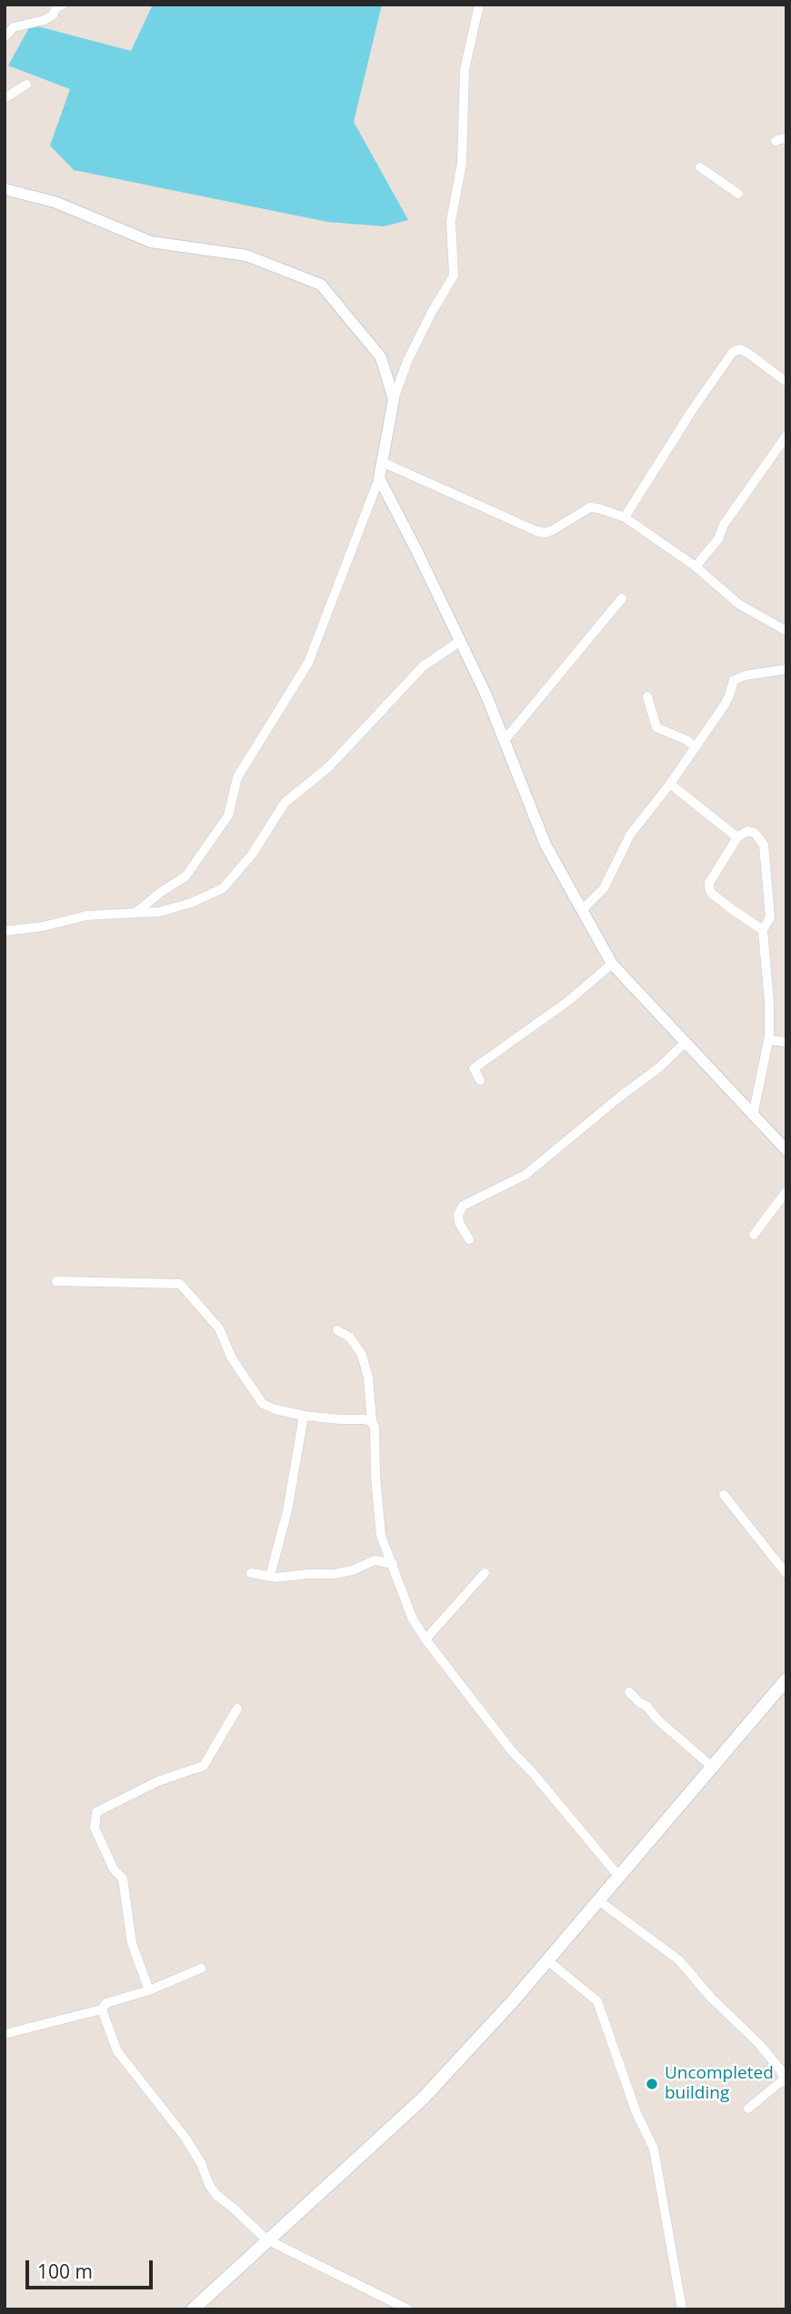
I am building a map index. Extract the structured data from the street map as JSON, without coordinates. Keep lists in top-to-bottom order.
{
  "places": ["Uncompleted building"],
  "scale_bar": "100 m"
}
